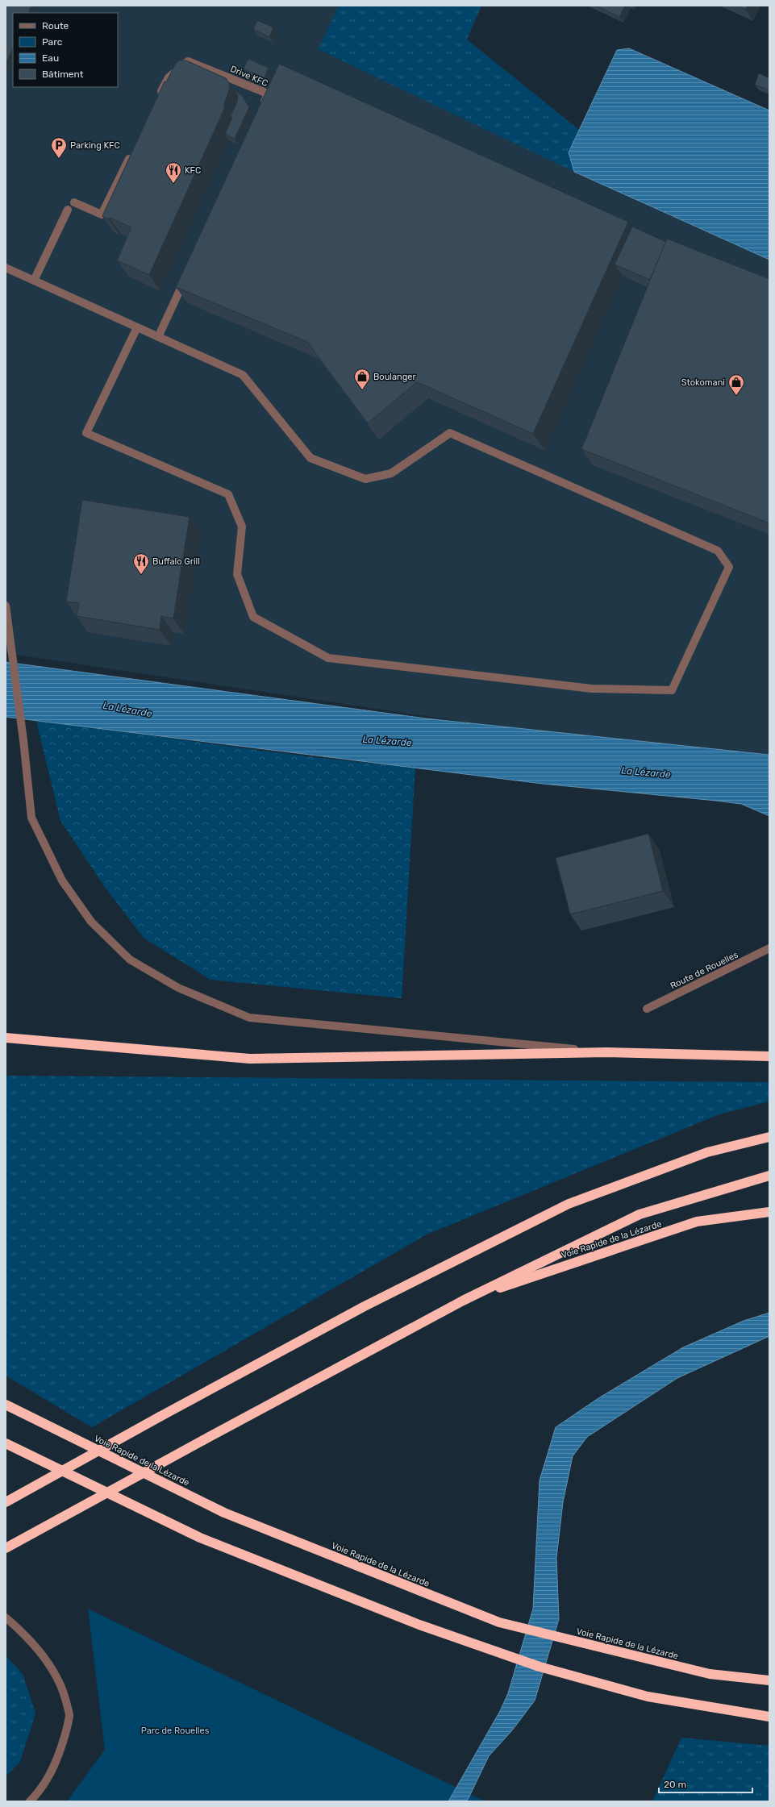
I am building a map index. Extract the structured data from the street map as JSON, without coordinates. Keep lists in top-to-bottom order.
{
  "streets": {
    "highway": ["Voie Rapide de la Lézarde"],
    "street": ["Drive KFC", "Route de Rouelles"]
  },
  "water": ["La Lézarde"],
  "parks": ["Parc de Rouelles"],
  "places": {
    "parking": ["Parking KFC"],
    "restaurant": ["KFC", "Buffalo Grill"],
    "shop": ["Boulanger", "Stokomani"]
  },
  "legend": [
    "Route",
    "Parc",
    "Eau",
    "Bâtiment"
  ],
  "scale_bar": "20 m"
}
